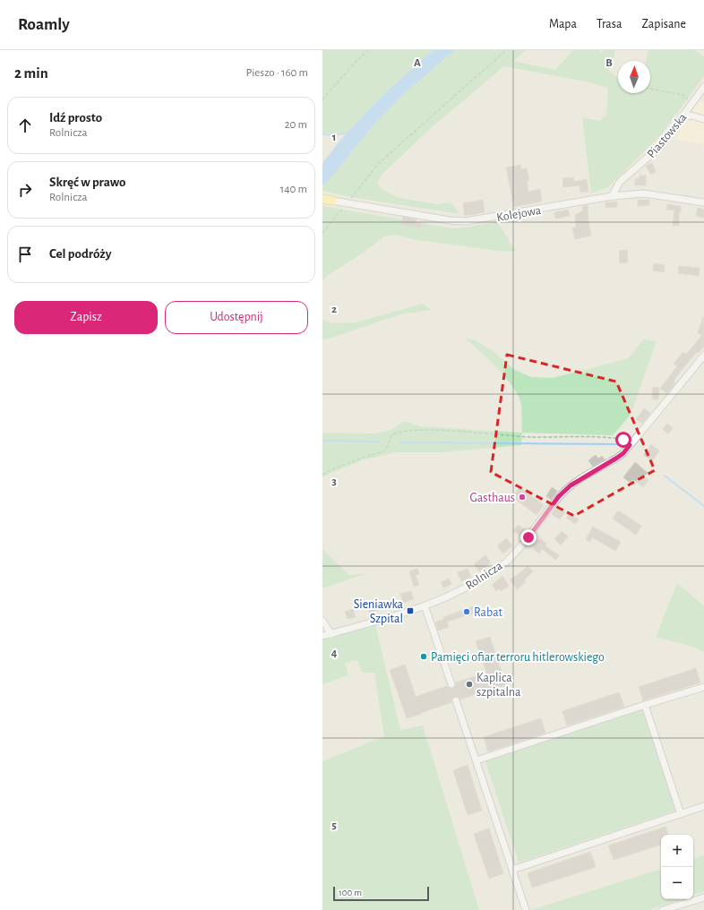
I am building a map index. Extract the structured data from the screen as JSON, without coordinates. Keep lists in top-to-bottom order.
{
  "streets": {
    "street": ["Piastowska", "Kolejowa", "Rolnicza"]
  },
  "crossings": [
    ["Piastowska", "Kolejowa"]
  ],
  "places": {
    "other": [
      "Gasthaus",
      "Rabat",
      "Pamięci ofiar terroru hitlerowskiego",
      "Kaplica szpitalna"
    ],
    "transit": ["Sieniawka Szpital"]
  },
  "scale_bar": "100 m",
  "north": "top",
  "page": {
    "header": "Roamly",
    "nav": ["Mapa", "Trasa", "Zapisane"],
    "heading": ["2 min", "Pieszo · 160 m"],
    "list": [
      ["Idź prosto", "Rolnicza", "20 m"],
      ["Skręć w prawo", "Rolnicza", "140 m"],
      "Cel podróży"
    ],
    "buttons": ["Zapisz", "Udostępnij"],
    "map_buttons": ["+", "−"],
    "scale": "100 m"
  },
  "grid": {
    "columns": ["A", "B"],
    "rows": [
      "1",
      "2",
      "3",
      "4",
      "5"
    ]
  }
}
